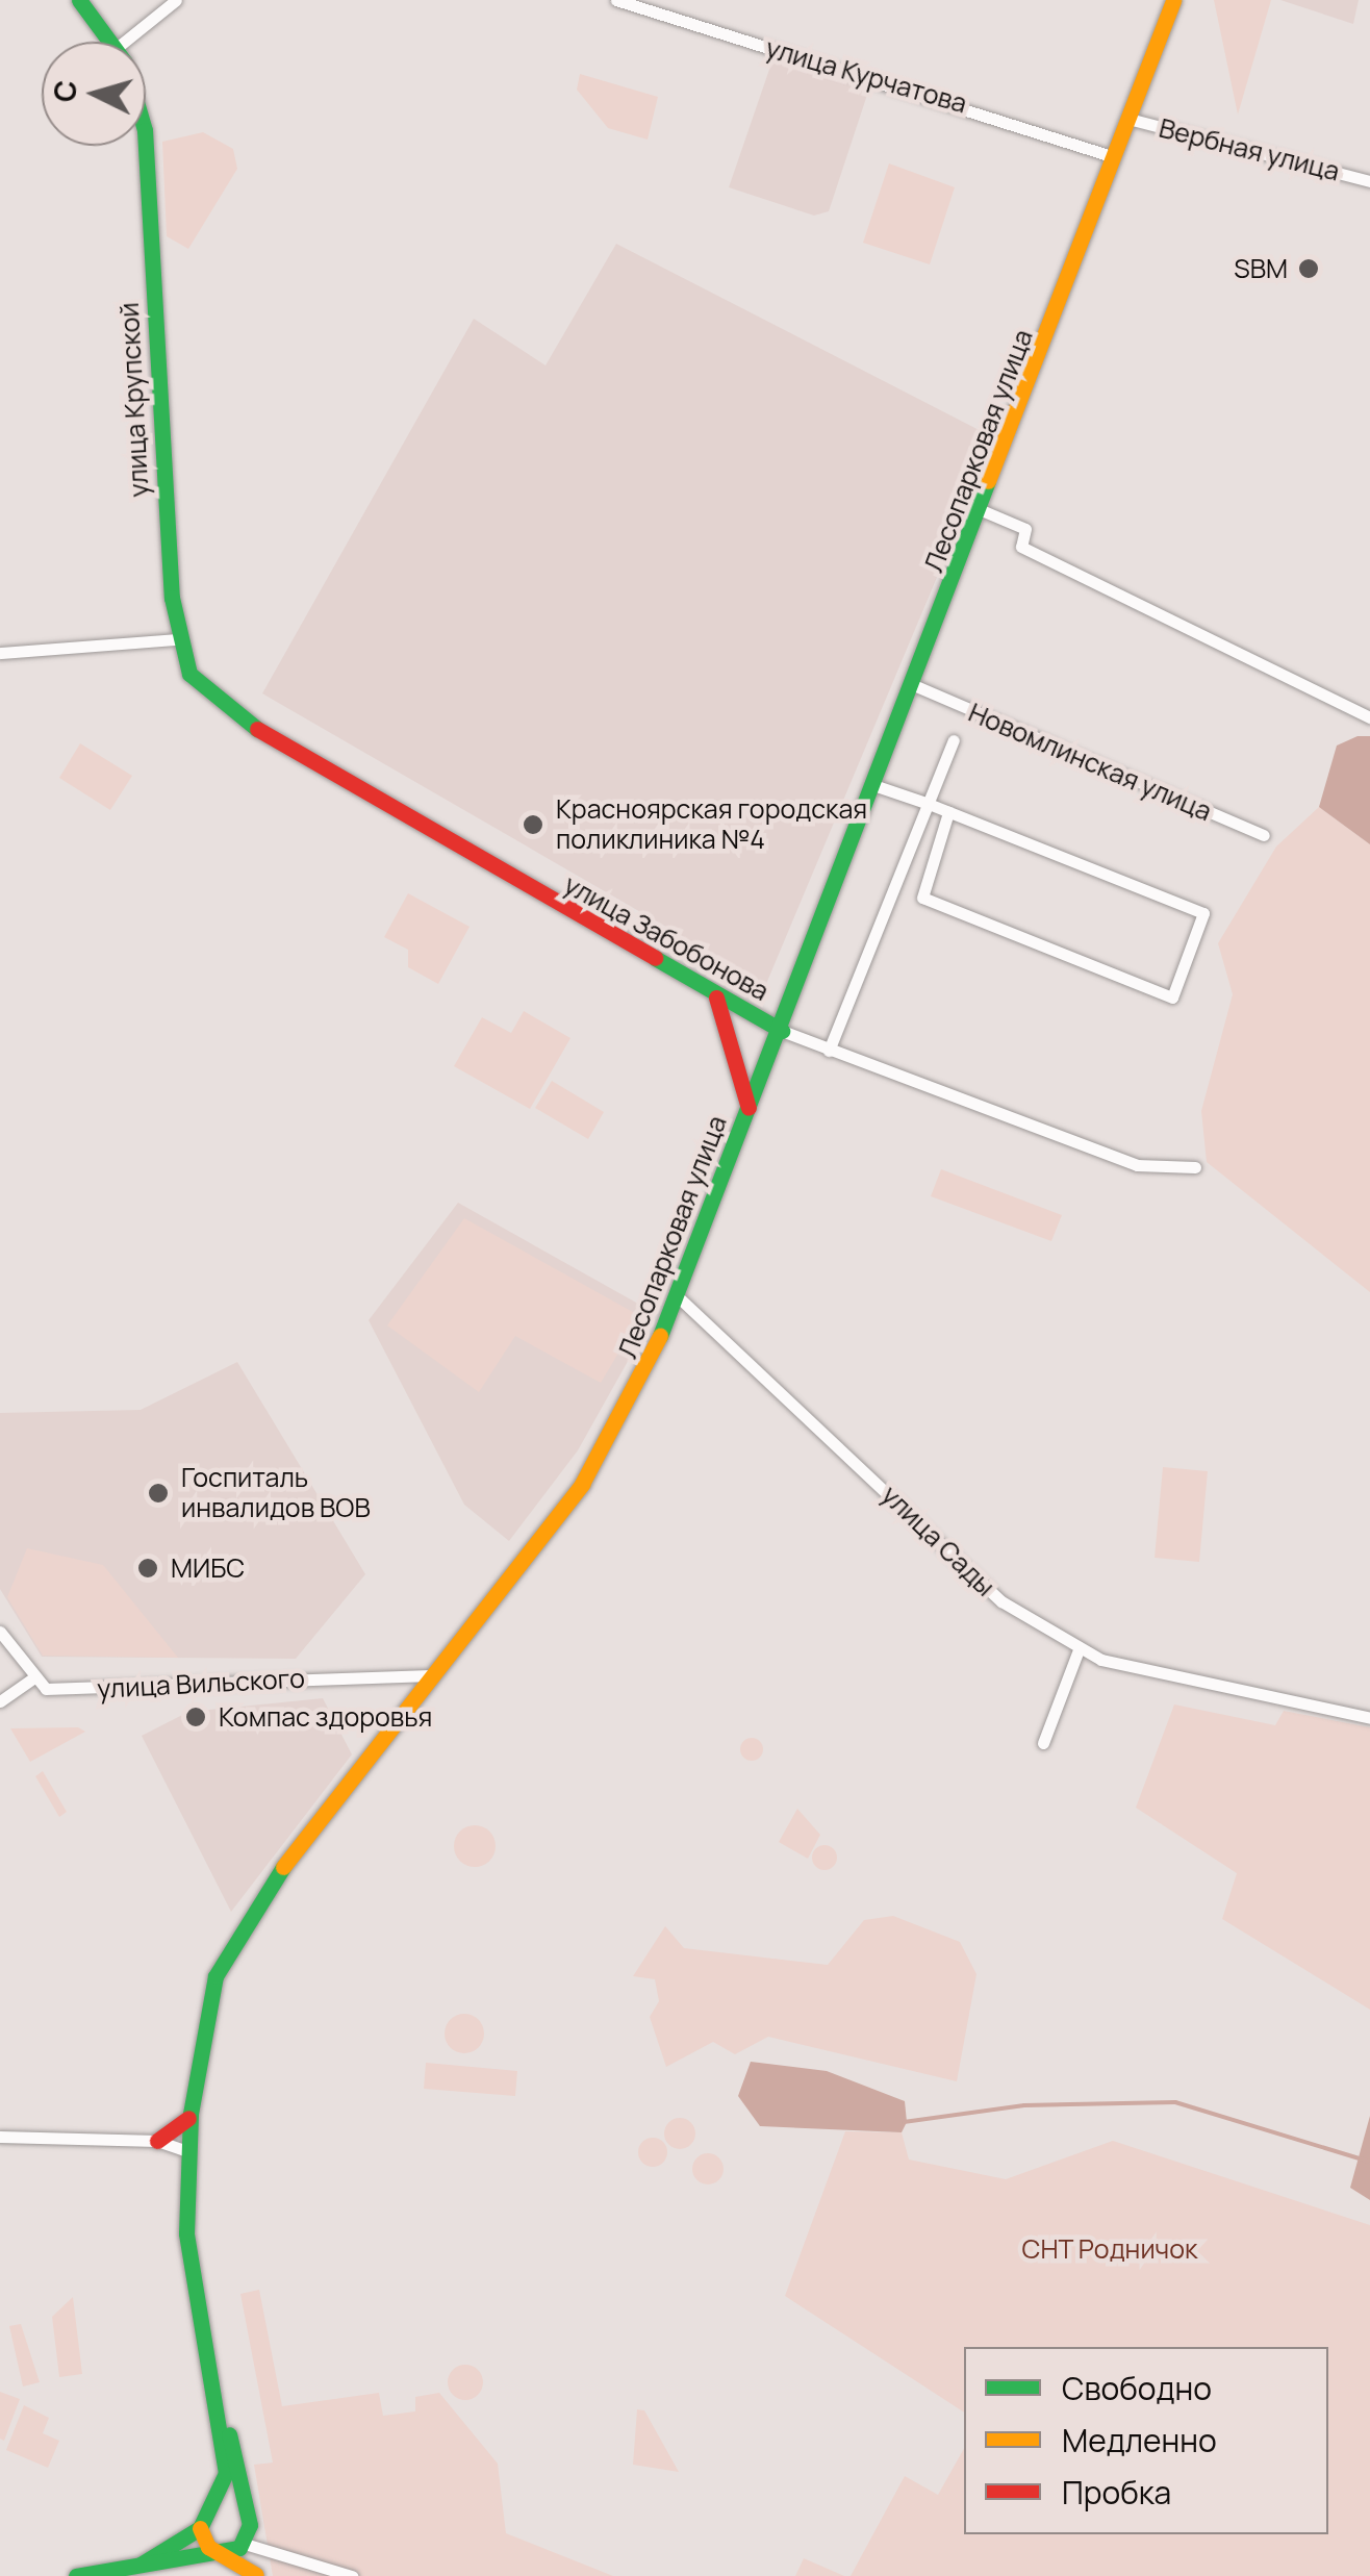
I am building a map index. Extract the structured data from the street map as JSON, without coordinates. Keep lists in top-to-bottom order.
{
  "streets": {
    "main road": ["улица Крупской", "Лесопарковая улица", "улица Забобонова"],
    "street": [
      "улица Курчатова",
      "Вербная улица",
      "Новомлинская улица",
      "улица Сады",
      "улица Вильского"
    ]
  },
  "crossings": [
    ["улица Курчатова", "Лесопарковая улица"],
    ["Вербная улица", "Лесопарковая улица"],
    ["улица Крупской", "улица Забобонова"],
    ["Лесопарковая улица", "Новомлинская улица"],
    ["Лесопарковая улица", "улица Забобонова"],
    ["Лесопарковая улица", "улица Сады"],
    ["Лесопарковая улица", "улица Вильского"]
  ],
  "parks": ["СНТ Родничок"],
  "places": [
    "SBM",
    "Красноярская городская поликлиника №4",
    "Госпиталь инвалидов ВОВ",
    "МИБС",
    "Компас здоровья"
  ],
  "legend": ["Свободно", "Медленно", "Пробка"],
  "north": "left"
}
